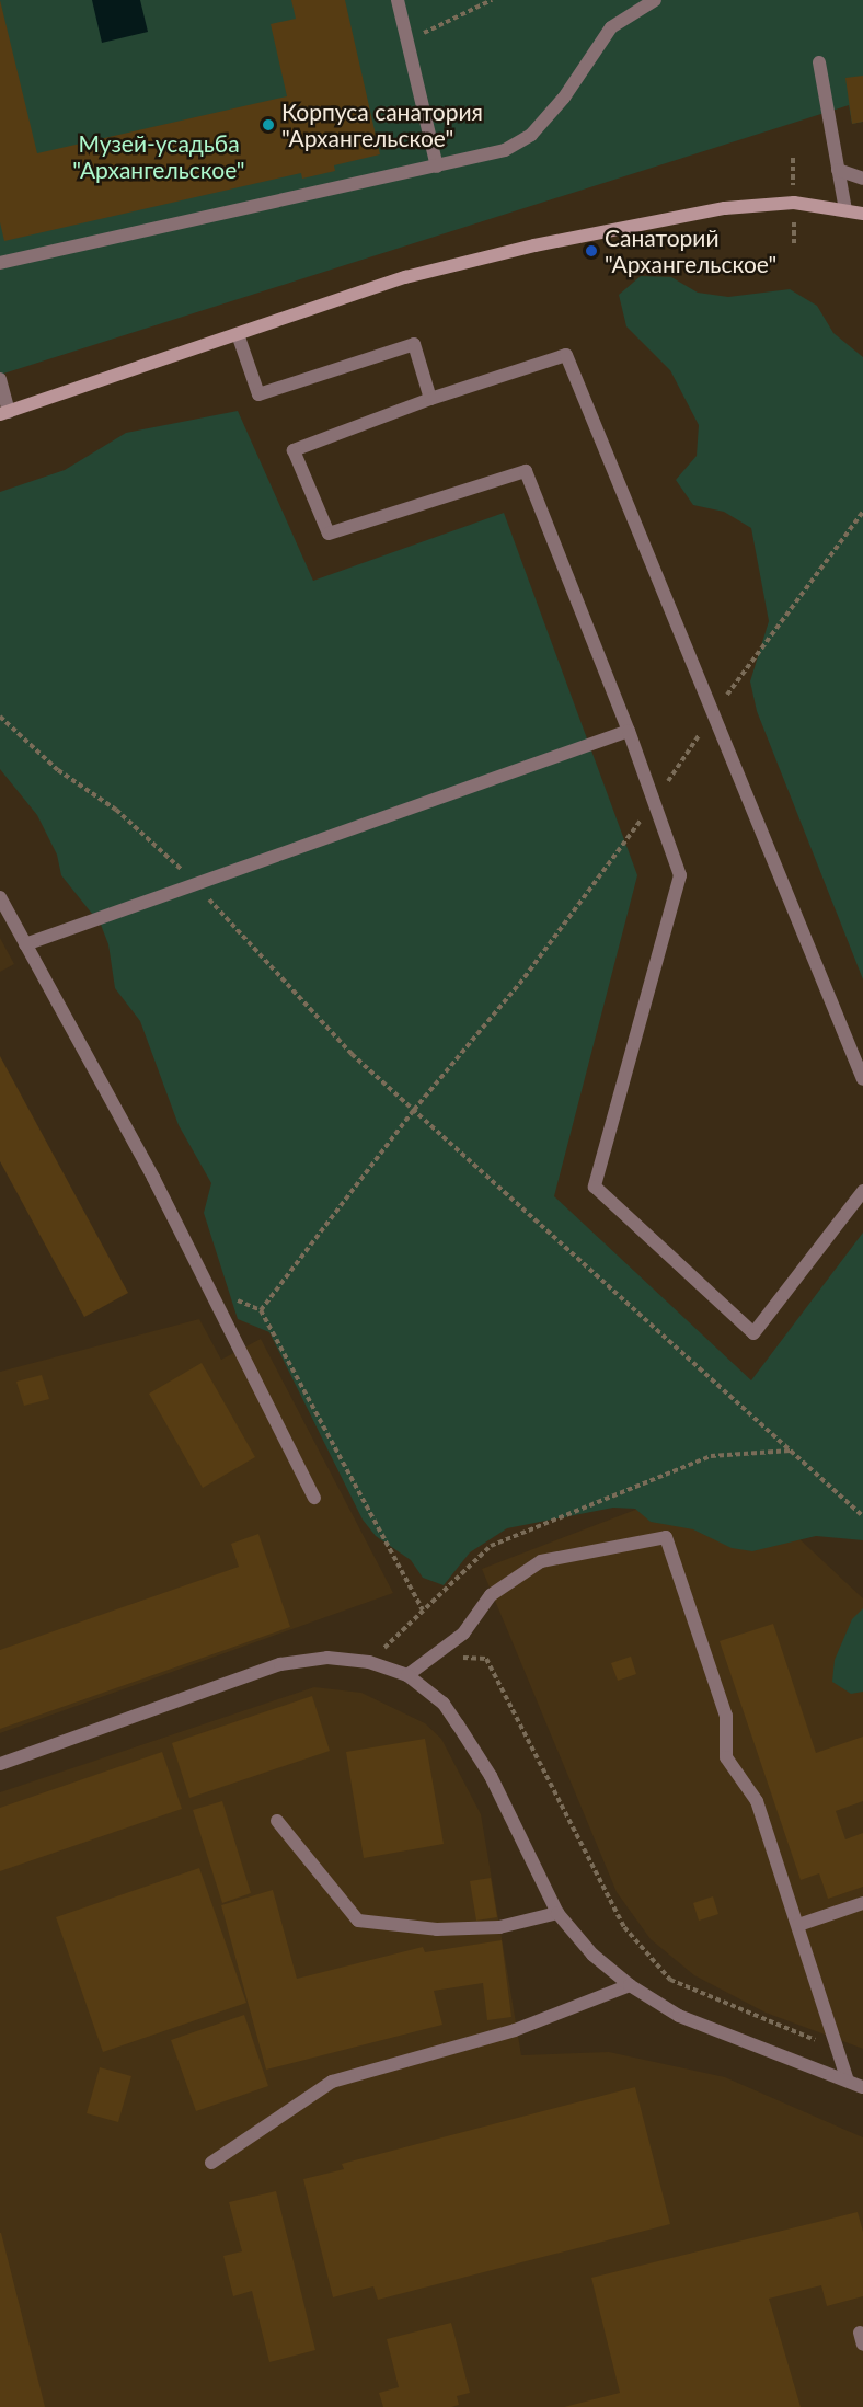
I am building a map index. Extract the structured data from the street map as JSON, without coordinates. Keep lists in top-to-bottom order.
{
  "parks": ["Музей-усадьба \"Архангельское\""],
  "places": ["Корпуса санатория \"Архангельское\"", "Санаторий \"Архангельское\""]
}
